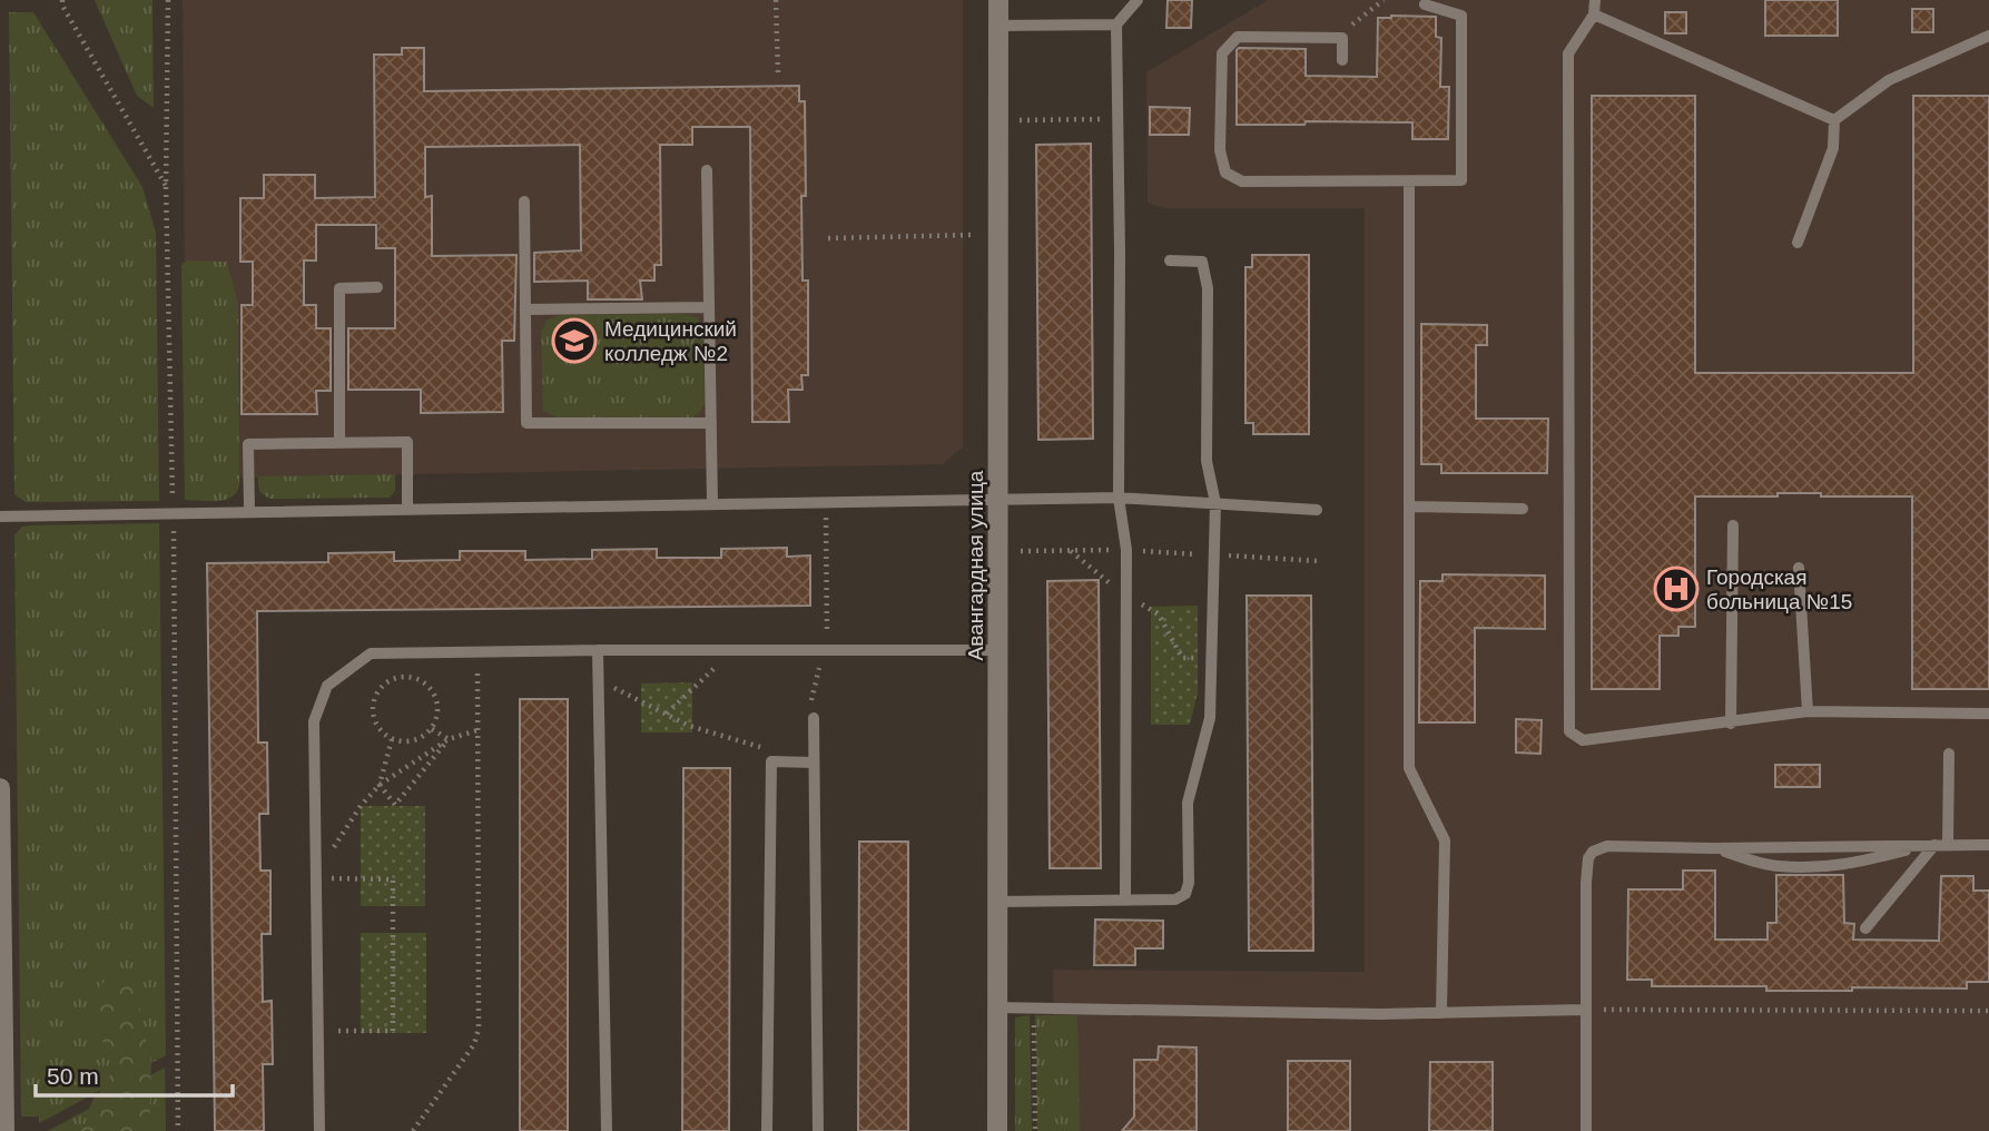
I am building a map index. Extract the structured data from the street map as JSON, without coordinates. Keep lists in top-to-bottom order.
{
  "streets": {
    "street": ["Авангардная улица"]
  },
  "places": {
    "school or university": ["Медицинский колледж №2"],
    "hospital": ["Городская больница №15"]
  },
  "scale_bar": "50 m"
}
